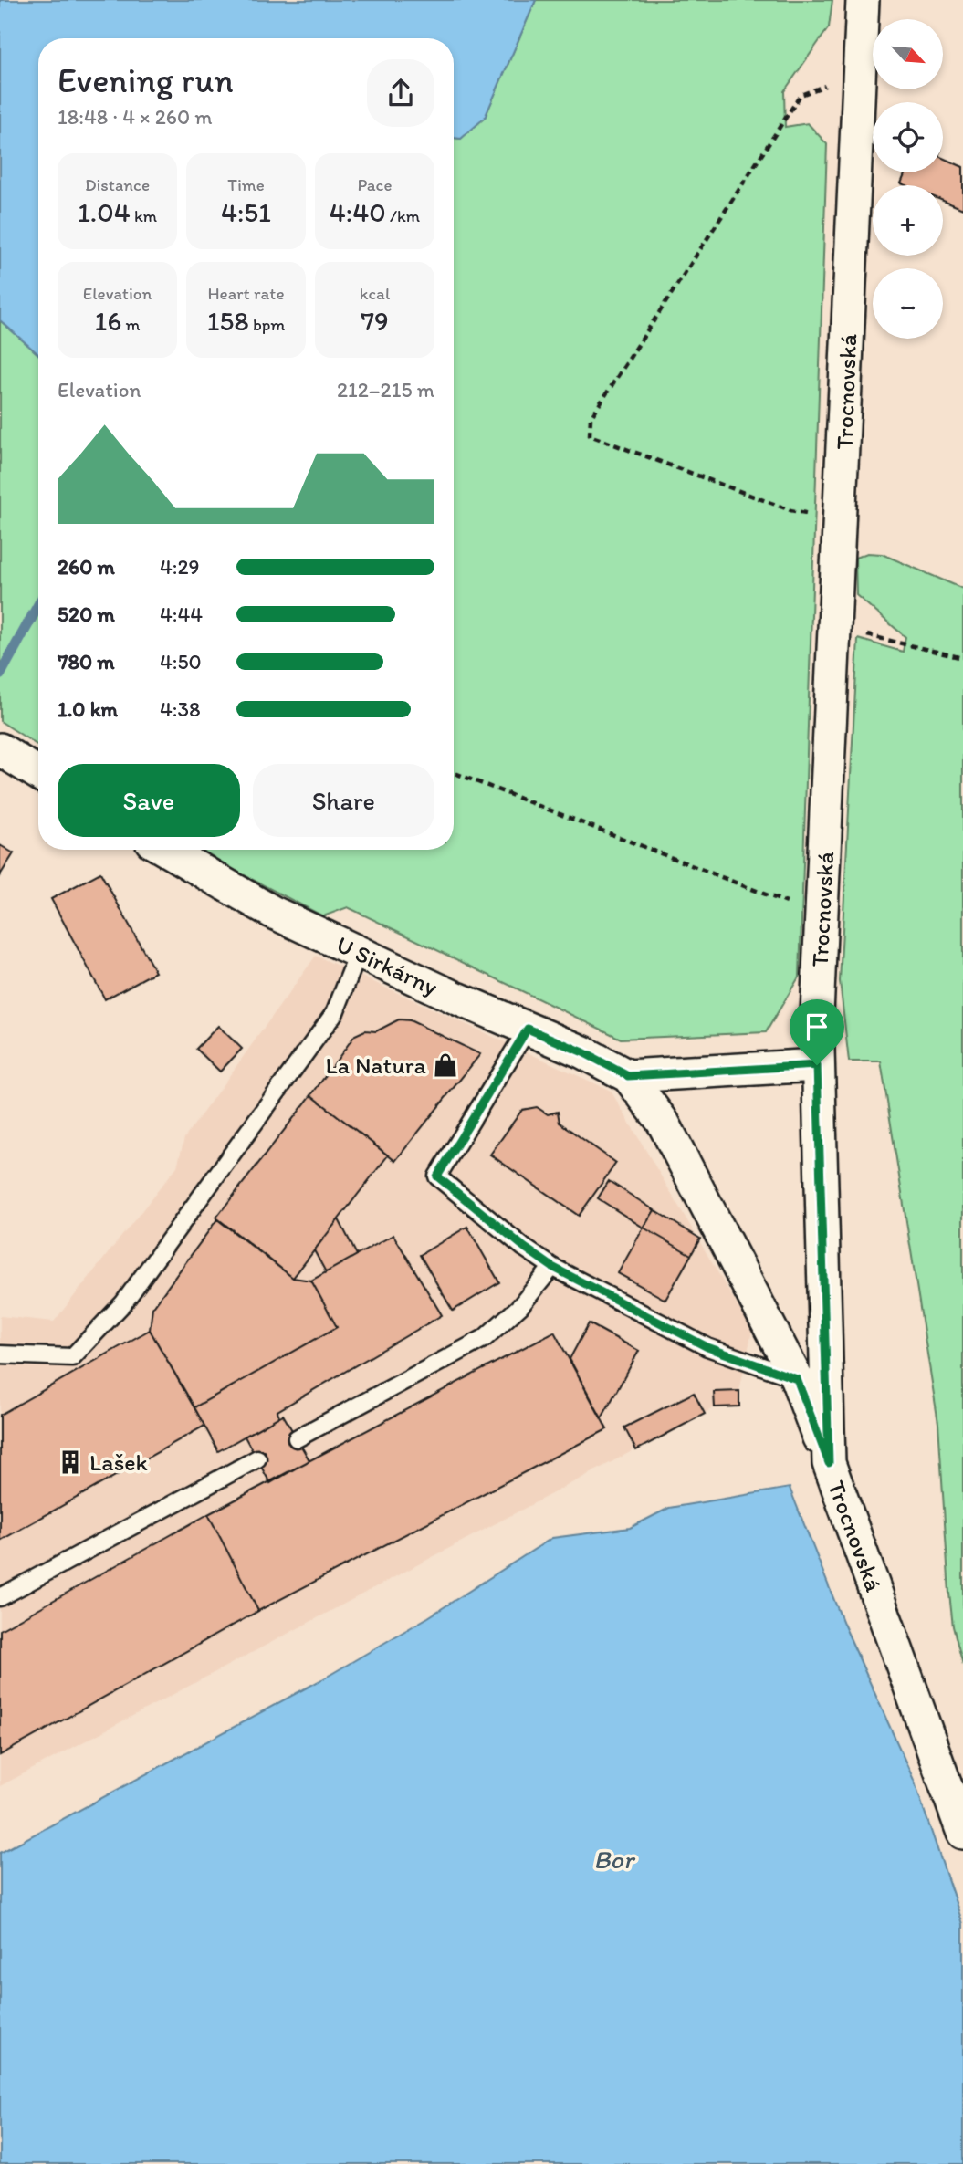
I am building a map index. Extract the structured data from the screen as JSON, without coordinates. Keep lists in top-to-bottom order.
{
  "streets": {
    "street": ["Trocnovská", "U Sirkárny"]
  },
  "crossings": [
    ["Trocnovská", "U Sirkárny"]
  ],
  "water": ["Bor"],
  "places": {
    "shop": ["La Natura"],
    "building": ["Lašek"]
  },
  "north": "bottom right",
  "page": {
    "map_buttons": ["+", "−"],
    "heading": ["Evening run", "18:48 · 4 × 260 m"],
    "stats": [
      ["Distance", "1.04 km"],
      ["Time", "4:51"],
      ["Pace", "4:40 /km"],
      ["Elevation", "16 m"],
      ["Heart rate", "158 bpm"],
      ["kcal", "79"]
    ],
    "chart": ["Elevation", "212–215 m"],
    "list": [
      {
        "name": "260 m",
        "note": "4:29"
      },
      {
        "name": "520 m",
        "note": "4:44"
      },
      {
        "name": "780 m",
        "note": "4:50"
      },
      {
        "name": "1.0 km",
        "note": "4:38"
      }
    ],
    "buttons": ["Save", "Share"]
  }
}
